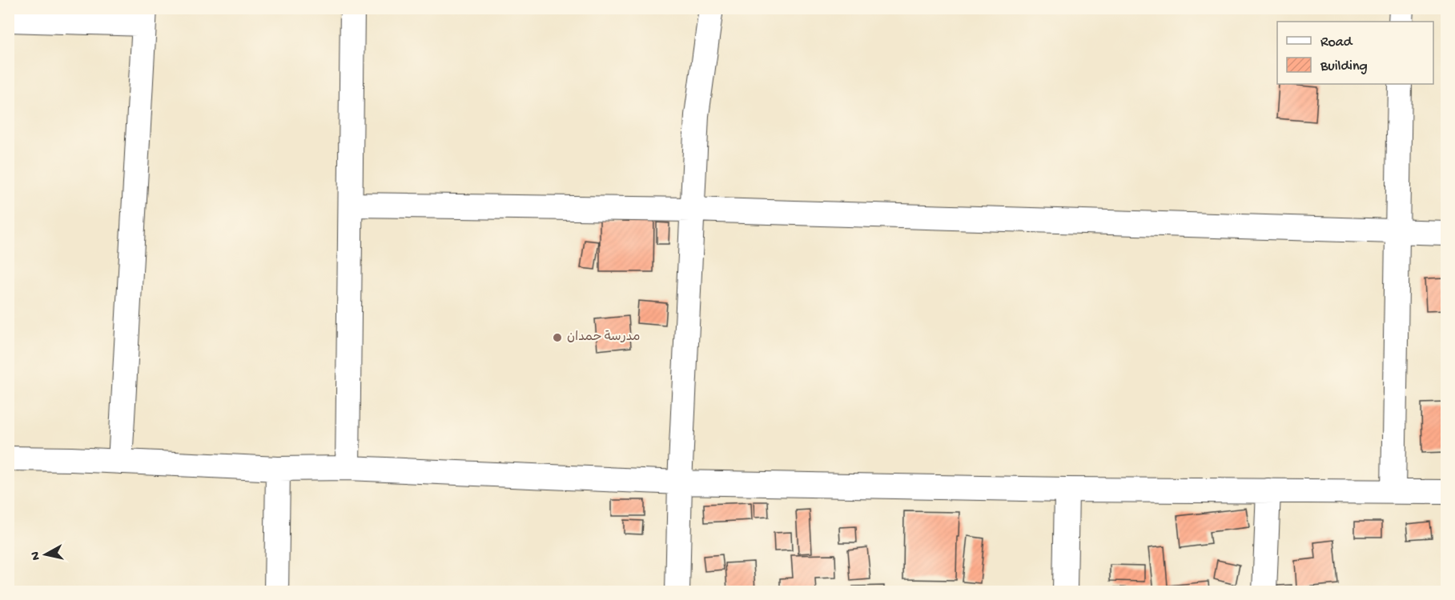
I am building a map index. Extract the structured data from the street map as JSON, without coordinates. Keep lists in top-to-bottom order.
{
  "places": ["مدرسة حمدان"],
  "legend": ["Road", "Building"],
  "north": "left"
}
